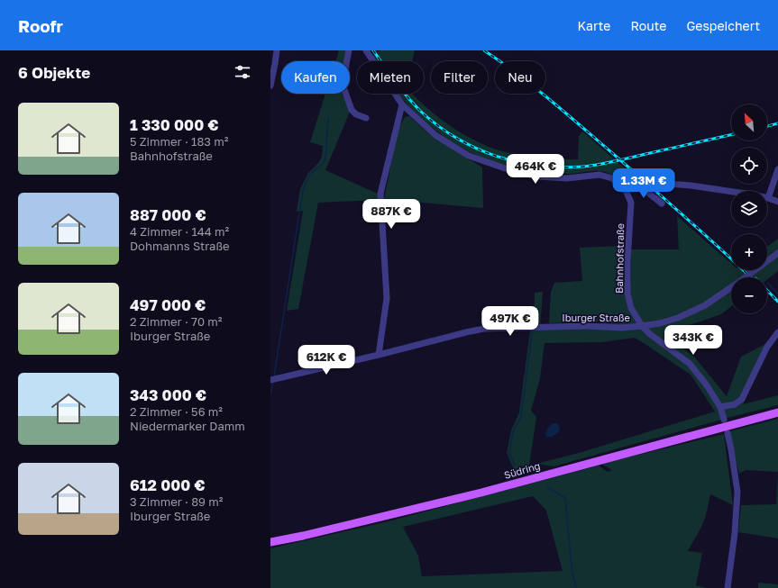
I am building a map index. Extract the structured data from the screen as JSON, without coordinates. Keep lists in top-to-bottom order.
{
  "streets": {
    "main road": ["Südring"],
    "street": ["Bahnhofstraße", "Iburger Straße"]
  },
  "crossings": [
    ["Bahnhofstraße", "Iburger Straße"]
  ],
  "north": "top left",
  "page": {
    "header": "Roofr",
    "nav": ["Karte", "Route", "Gespeichert"],
    "heading": "6 Objekte",
    "chip": [
      "Kaufen",
      "Mieten",
      "Filter",
      "Neu"
    ],
    "list": [
      {
        "name": "1 330 000 €",
        "note": "5 Zimmer · 183 m² · Bahnhofstraße"
      },
      {
        "name": "887 000 €",
        "note": "4 Zimmer · 144 m² · Dohmanns Straße"
      },
      {
        "name": "497 000 €",
        "note": "2 Zimmer · 70 m² · Iburger Straße"
      },
      {
        "name": "343 000 €",
        "note": "2 Zimmer · 56 m² · Niedermarker Damm"
      },
      {
        "name": "612 000 €",
        "note": "3 Zimmer · 89 m² · Iburger Straße"
      }
    ],
    "map_buttons": ["+", "−"],
    "price": [
      "464K €",
      "1.33M €",
      "887K €",
      "497K €",
      "343K €",
      "612K €"
    ]
  }
}
